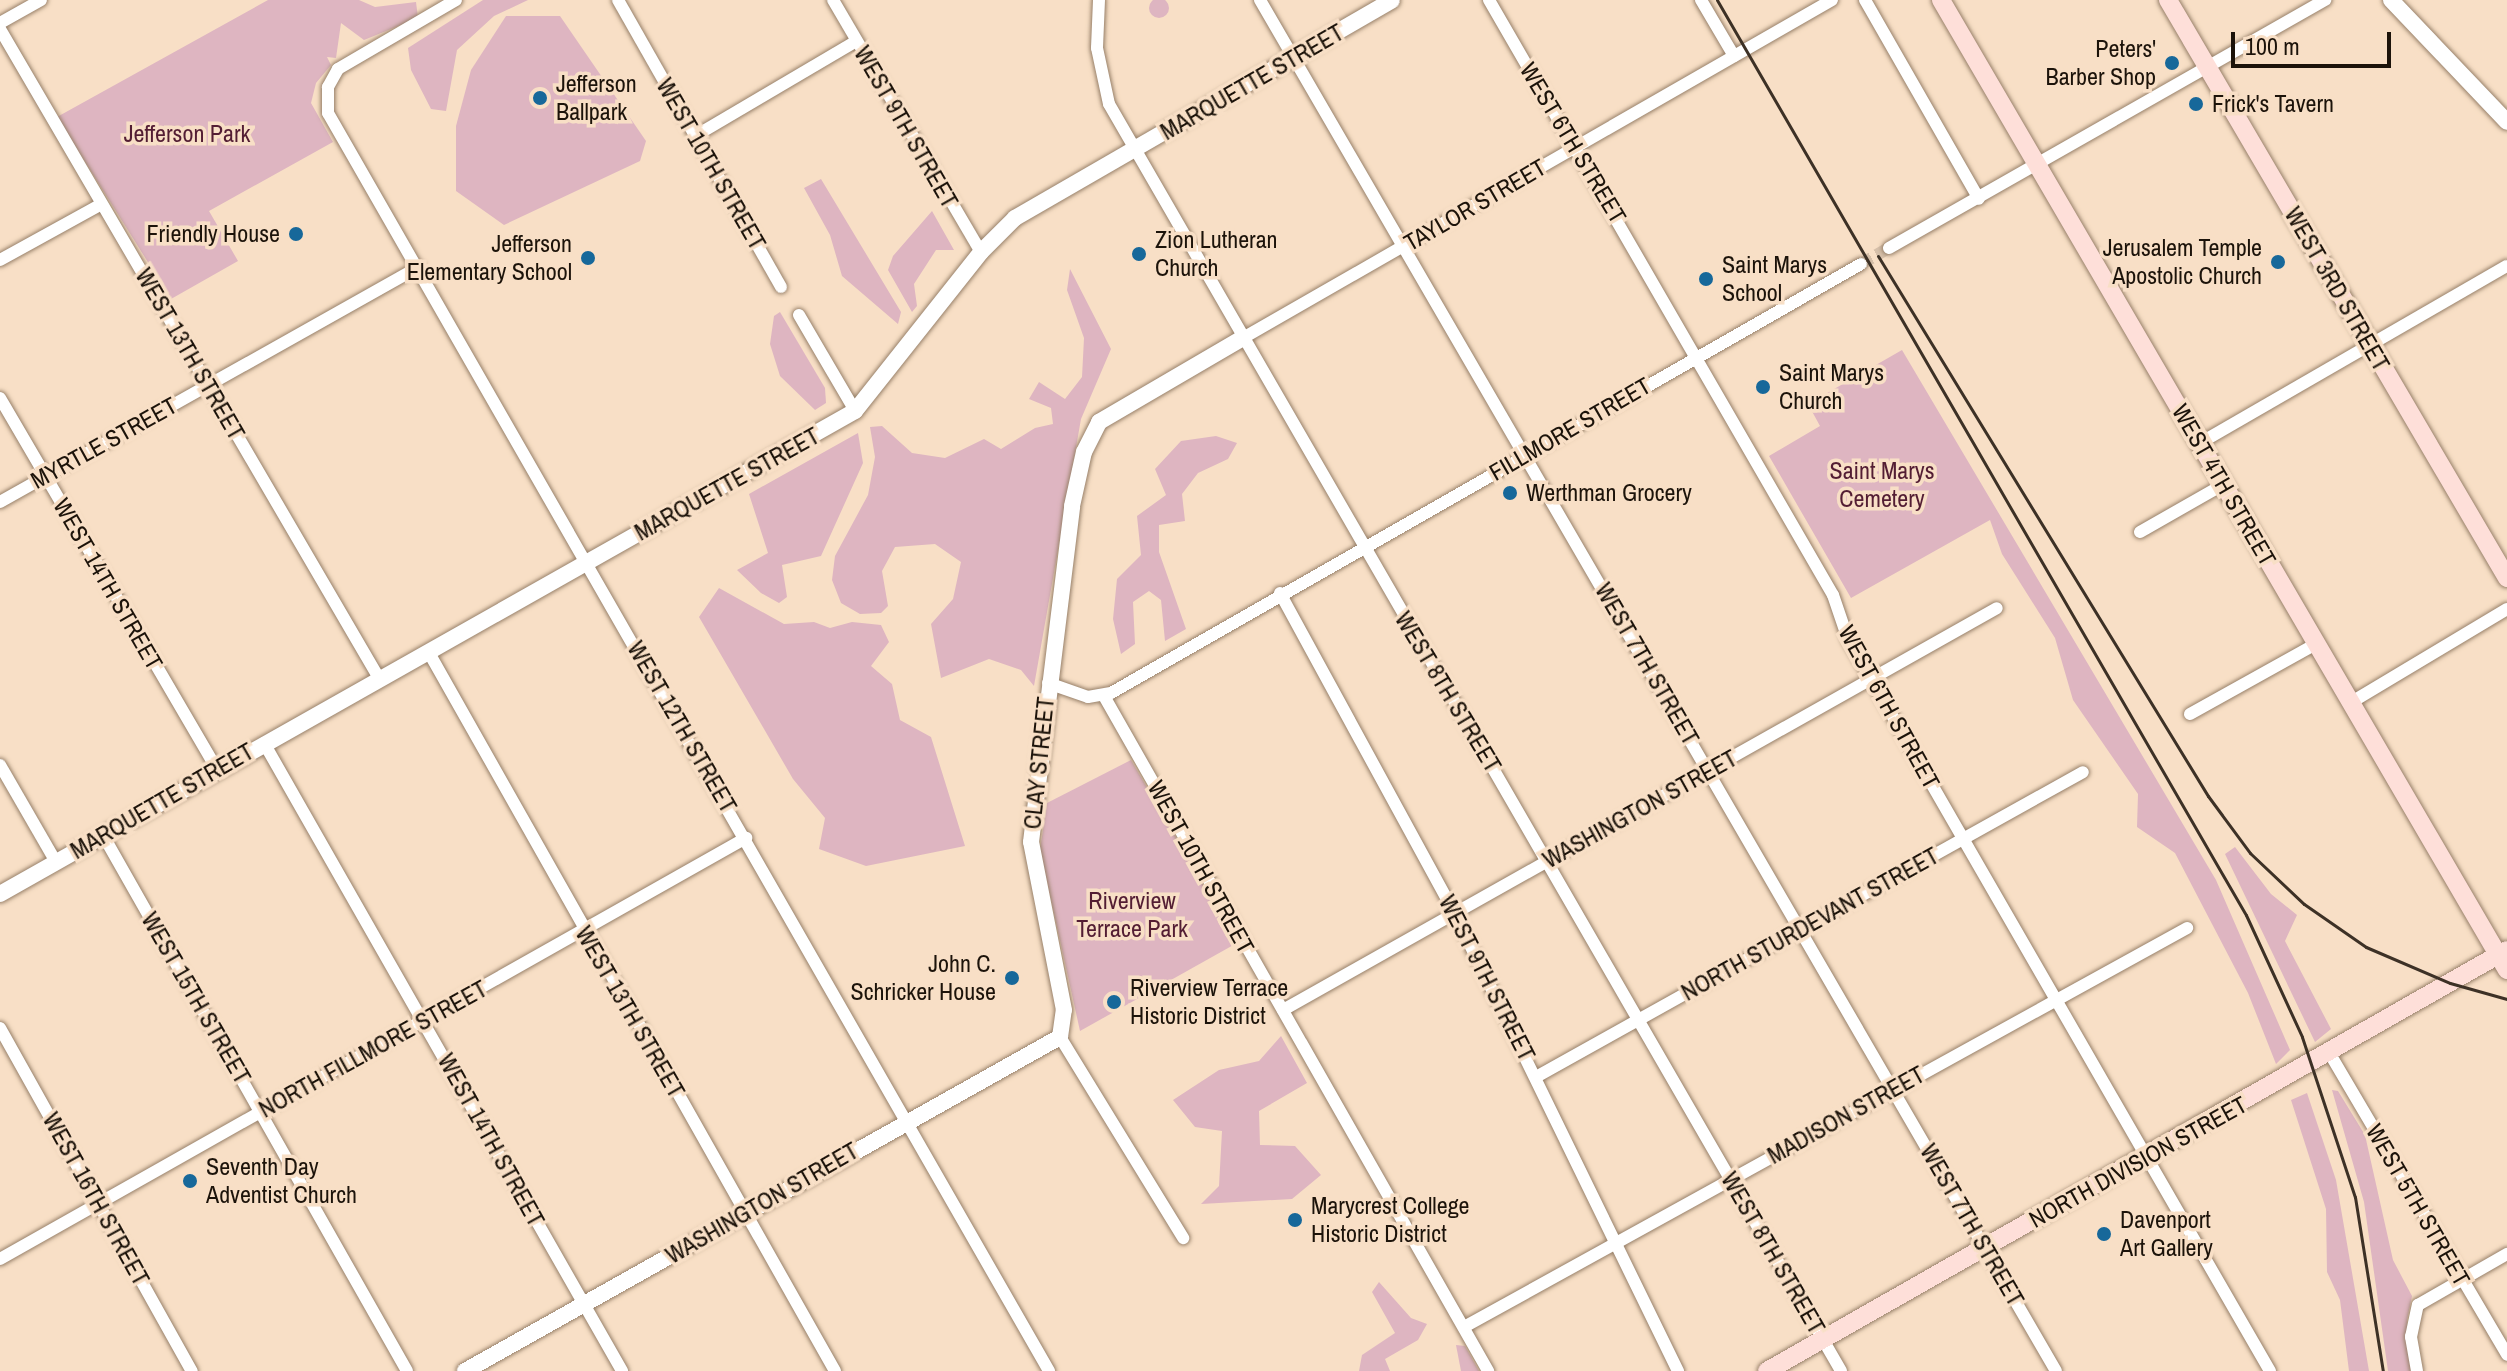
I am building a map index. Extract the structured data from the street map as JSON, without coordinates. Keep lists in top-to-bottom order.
{
  "streets": {
    "main road": ["WEST 3RD STREET", "WEST 4TH STREET", "NORTH DIVISION STREET"],
    "street": [
      "MARQUETTE STREET",
      "WEST 9TH STREET",
      "WEST 6TH STREET",
      "WEST 10TH STREET",
      "TAYLOR STREET",
      "WEST 13TH STREET",
      "FILLMORE STREET",
      "MYRTLE STREET",
      "WEST 14TH STREET",
      "WEST 7TH STREET",
      "WEST 8TH STREET",
      "WEST 12TH STREET",
      "CLAY STREET",
      "WASHINGTON STREET",
      "NORTH STURDEVANT STREET",
      "WEST 15TH STREET",
      "NORTH FILLMORE STREET",
      "MADISON STREET",
      "WEST 16TH STREET",
      "WEST 5TH STREET"
    ]
  },
  "crossings": [
    ["MARQUETTE STREET", "WEST 9TH STREET"],
    ["MARQUETTE STREET", "WEST 13TH STREET"],
    ["MARQUETTE STREET", "WEST 14TH STREET"],
    ["MARQUETTE STREET", "WEST 7TH STREET"],
    ["MARQUETTE STREET", "WEST 8TH STREET"],
    ["MARQUETTE STREET", "WEST 12TH STREET"],
    ["MARQUETTE STREET", "WEST 15TH STREET"],
    ["WEST 9TH STREET", "FILLMORE STREET"],
    ["WEST 9TH STREET", "WASHINGTON STREET"],
    ["WEST 9TH STREET", "NORTH STURDEVANT STREET"],
    ["WEST 9TH STREET", "MADISON STREET"],
    ["WEST 6TH STREET", "TAYLOR STREET"],
    ["WEST 6TH STREET", "FILLMORE STREET"],
    ["WEST 6TH STREET", "WASHINGTON STREET"],
    ["WEST 6TH STREET", "NORTH STURDEVANT STREET"],
    ["WEST 6TH STREET", "MADISON STREET"],
    ["WEST 6TH STREET", "NORTH DIVISION STREET"],
    ["WEST 10TH STREET", "WASHINGTON STREET"],
    ["WEST 10TH STREET", "MADISON STREET"],
    ["TAYLOR STREET", "WEST 7TH STREET"],
    ["TAYLOR STREET", "WEST 8TH STREET"],
    ["TAYLOR STREET", "CLAY STREET"],
    ["WEST 13TH STREET", "MYRTLE STREET"],
    ["WEST 13TH STREET", "WASHINGTON STREET"],
    ["WEST 13TH STREET", "NORTH FILLMORE STREET"],
    ["FILLMORE STREET", "WEST 7TH STREET"],
    ["FILLMORE STREET", "WEST 8TH STREET"],
    ["MYRTLE STREET", "WEST 14TH STREET"],
    ["MYRTLE STREET", "WEST 12TH STREET"],
    ["WEST 4TH STREET", "NORTH DIVISION STREET"],
    ["WEST 14TH STREET", "WASHINGTON STREET"],
    ["WEST 14TH STREET", "NORTH FILLMORE STREET"],
    ["WEST 7TH STREET", "WASHINGTON STREET"],
    ["WEST 7TH STREET", "NORTH STURDEVANT STREET"],
    ["WEST 7TH STREET", "MADISON STREET"],
    ["WEST 7TH STREET", "NORTH DIVISION STREET"],
    ["WEST 8TH STREET", "CLAY STREET"],
    ["WEST 8TH STREET", "WASHINGTON STREET"],
    ["WEST 8TH STREET", "NORTH STURDEVANT STREET"],
    ["WEST 8TH STREET", "MADISON STREET"],
    ["WEST 8TH STREET", "NORTH DIVISION STREET"],
    ["WEST 12TH STREET", "WASHINGTON STREET"],
    ["WEST 12TH STREET", "NORTH FILLMORE STREET"],
    ["CLAY STREET", "WASHINGTON STREET"],
    ["WEST 15TH STREET", "NORTH FILLMORE STREET"],
    ["NORTH FILLMORE STREET", "WEST 16TH STREET"],
    ["NORTH DIVISION STREET", "WEST 5TH STREET"]
  ],
  "parks": ["Jefferson Park", "Saint Marys Cemetery", "Riverview Terrace Park"],
  "places": [
    "Peters' Barber Shop",
    "Jefferson Ballpark",
    "Frick's Tavern",
    "Friendly House",
    "Zion Lutheran Church",
    "Jefferson Elementary School",
    "Jerusalem Temple Apostolic Church",
    "Saint Marys School",
    "Saint Marys Church",
    "Werthman Grocery",
    "John C. Schricker House",
    "Riverview Terrace Historic District",
    "Seventh Day Adventist Church",
    "Marycrest College Historic District",
    "Davenport Art Gallery"
  ],
  "scale_bar": "100 m"
}
